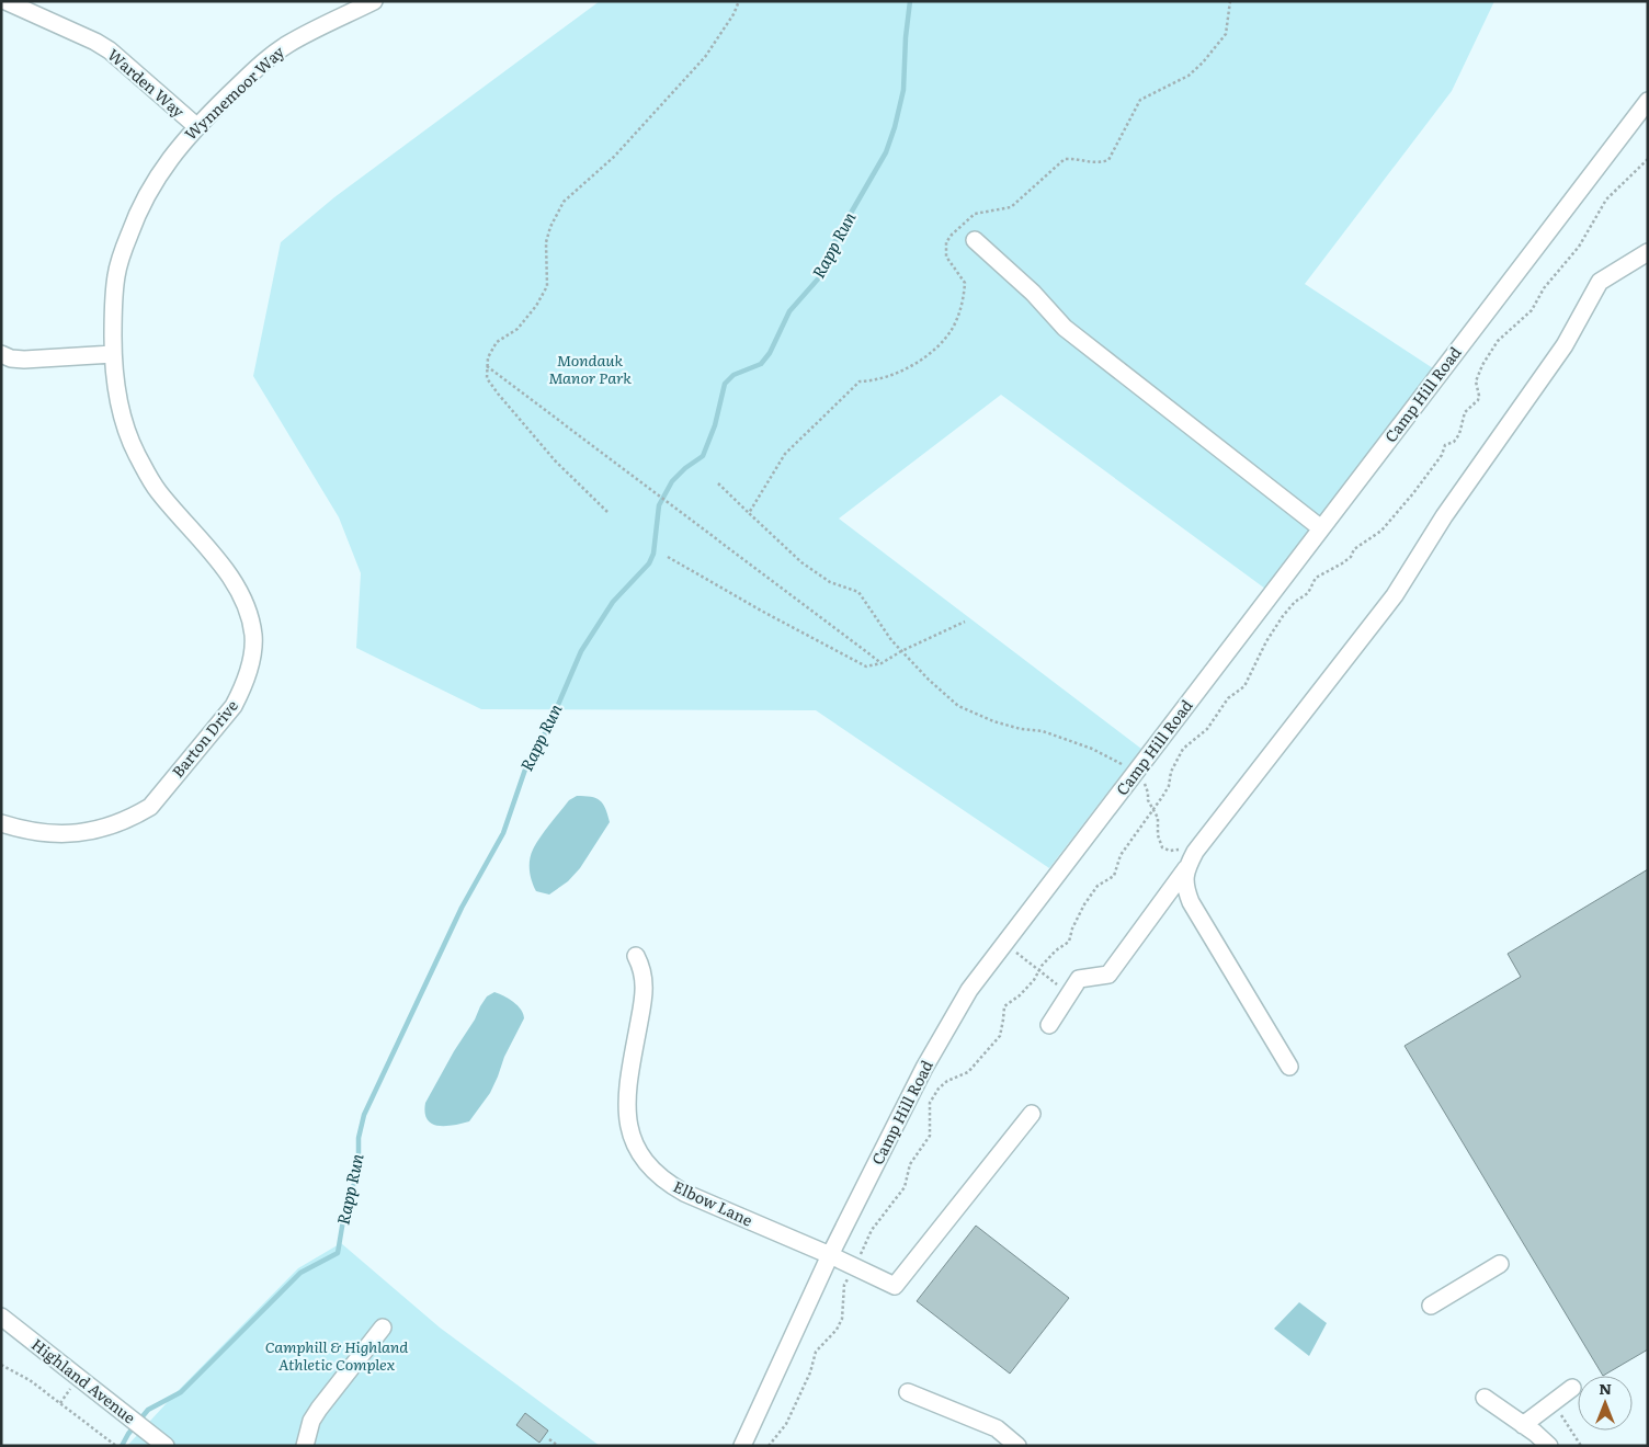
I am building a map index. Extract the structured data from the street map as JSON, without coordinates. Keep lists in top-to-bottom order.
{
  "streets": {
    "street": [
      "Warden Way",
      "Wynnemoor Way",
      "Camp Hill Road",
      "Barton Drive",
      "Elbow Lane",
      "Highland Avenue"
    ]
  },
  "crossings": [
    ["Warden Way", "Wynnemoor Way"],
    ["Wynnemoor Way", "Barton Drive"],
    ["Camp Hill Road", "Elbow Lane"]
  ],
  "water": ["Rapp Run"],
  "parks": ["Mondauk Manor Park", "Camphill & Highland Athletic Complex"],
  "north": "top"
}
